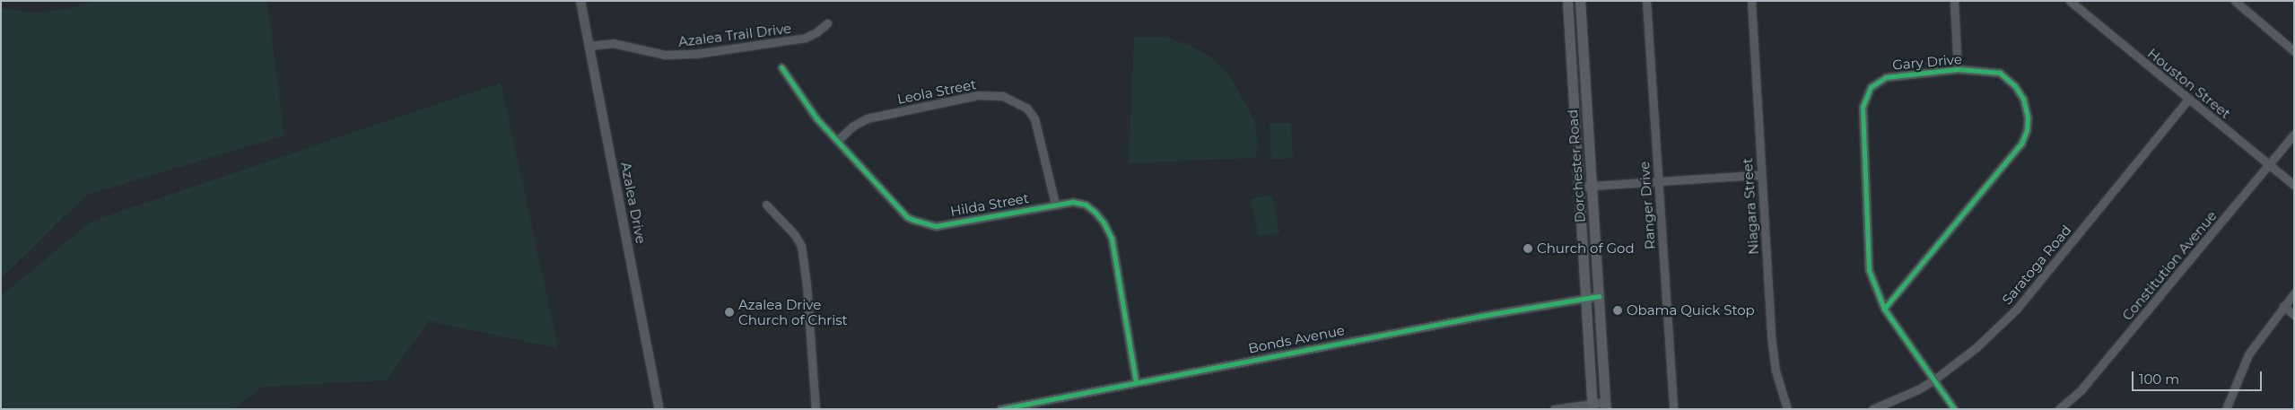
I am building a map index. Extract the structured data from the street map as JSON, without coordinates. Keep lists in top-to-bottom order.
{
  "streets": {
    "main road": ["Dorchester Road"],
    "street": [
      "Azalea Trail Drive",
      "Gary Drive",
      "Houston Street",
      "Leola Street",
      "Azalea Drive",
      "Hilda Street",
      "Ranger Drive",
      "Niagara Street",
      "Saratoga Road",
      "Constitution Avenue",
      "Bonds Avenue"
    ]
  },
  "crossings": [
    ["Azalea Trail Drive", "Azalea Drive"],
    ["Gary Drive", "Saratoga Road"],
    ["Houston Street", "Saratoga Road"],
    ["Houston Street", "Constitution Avenue"],
    ["Leola Street", "Hilda Street"],
    ["Dorchester Road", "Bonds Avenue"],
    ["Hilda Street", "Bonds Avenue"]
  ],
  "places": ["Church of God", "Obama Quick Stop", "Azalea Drive Church of Christ"],
  "scale_bar": "100 m"
}
